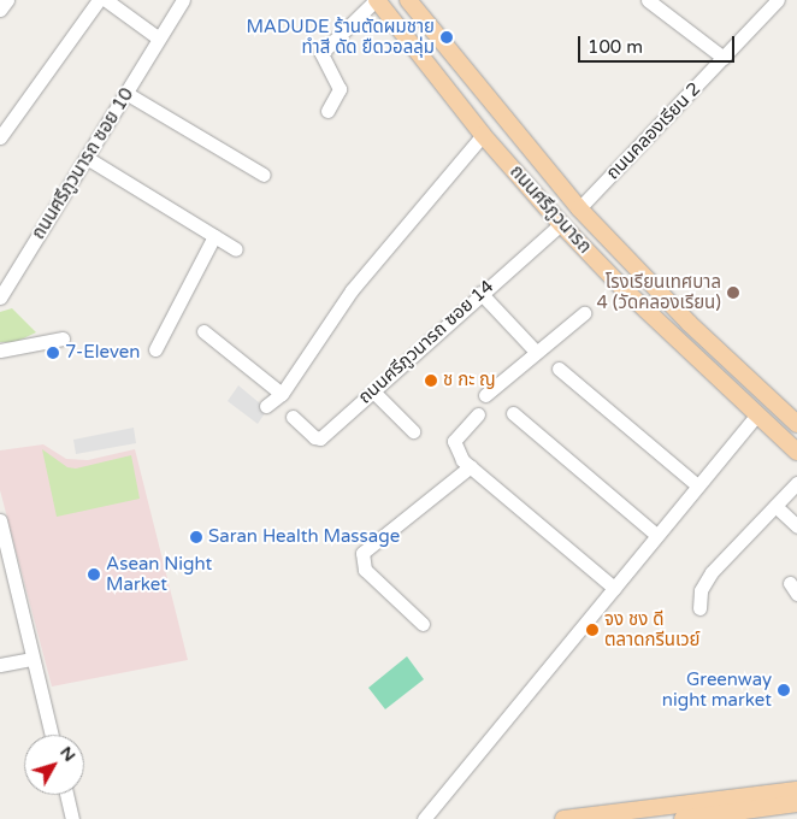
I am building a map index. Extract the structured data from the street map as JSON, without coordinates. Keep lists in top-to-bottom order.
{
  "streets": {
    "main road": ["ถนนศรีภูวนารถ"],
    "street": ["ถนนคลองเรียน 2", "ถนนศรีภูวนารถ ซอย 10", "ถนนศรีภูวนารถ ซอย 14"]
  },
  "crossings": [
    ["ถนนคลองเรียน 2", "ถนนศรีภูวนารถ"],
    ["ถนนศรีภูวนารถ", "ถนนศรีภูวนารถ ซอย 14"]
  ],
  "places": [
    "MADUDE ร้านตัดผมชาย ทำสี ดัด ยืดวอลลุ่ม",
    "โรงเรียนเทศบาล 4 (วัดคลองเรียน)",
    "7-Eleven",
    "ช กะ ญ",
    "Saran Health Massage",
    "Asean Night Market",
    "จง ชง ดี ตลาดกรีนเวย์",
    "Greenway night market"
  ],
  "scale_bar": "100 m",
  "north": "top right"
}
